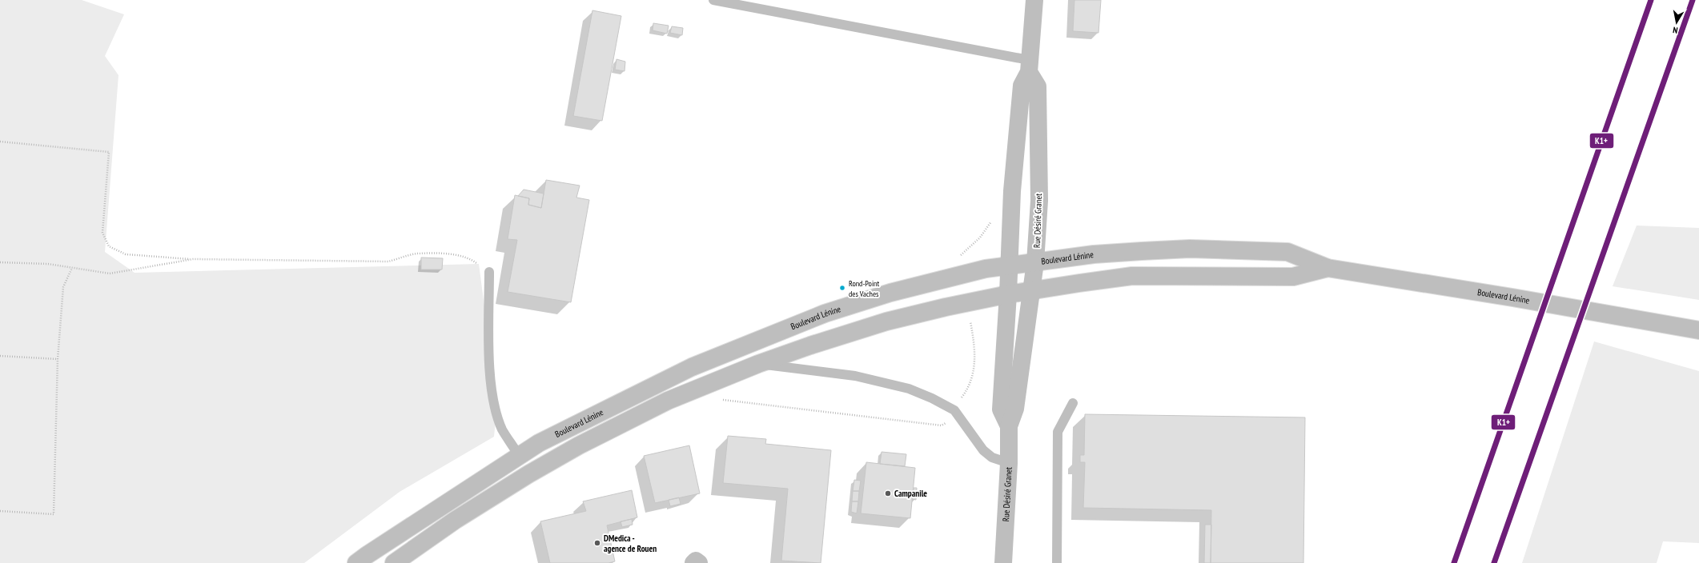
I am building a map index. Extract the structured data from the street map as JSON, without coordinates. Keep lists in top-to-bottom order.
{
  "streets": {
    "main road": ["Rue Désiré Granet", "Boulevard Lénine"]
  },
  "crossings": [
    ["Rue Désiré Granet", "Boulevard Lénine"]
  ],
  "places": ["Rond-Point des Vaches", "Campanile", "DMedica - agence de Rouen"],
  "lines": ["transit line K1+"],
  "north": "bottom"
}
